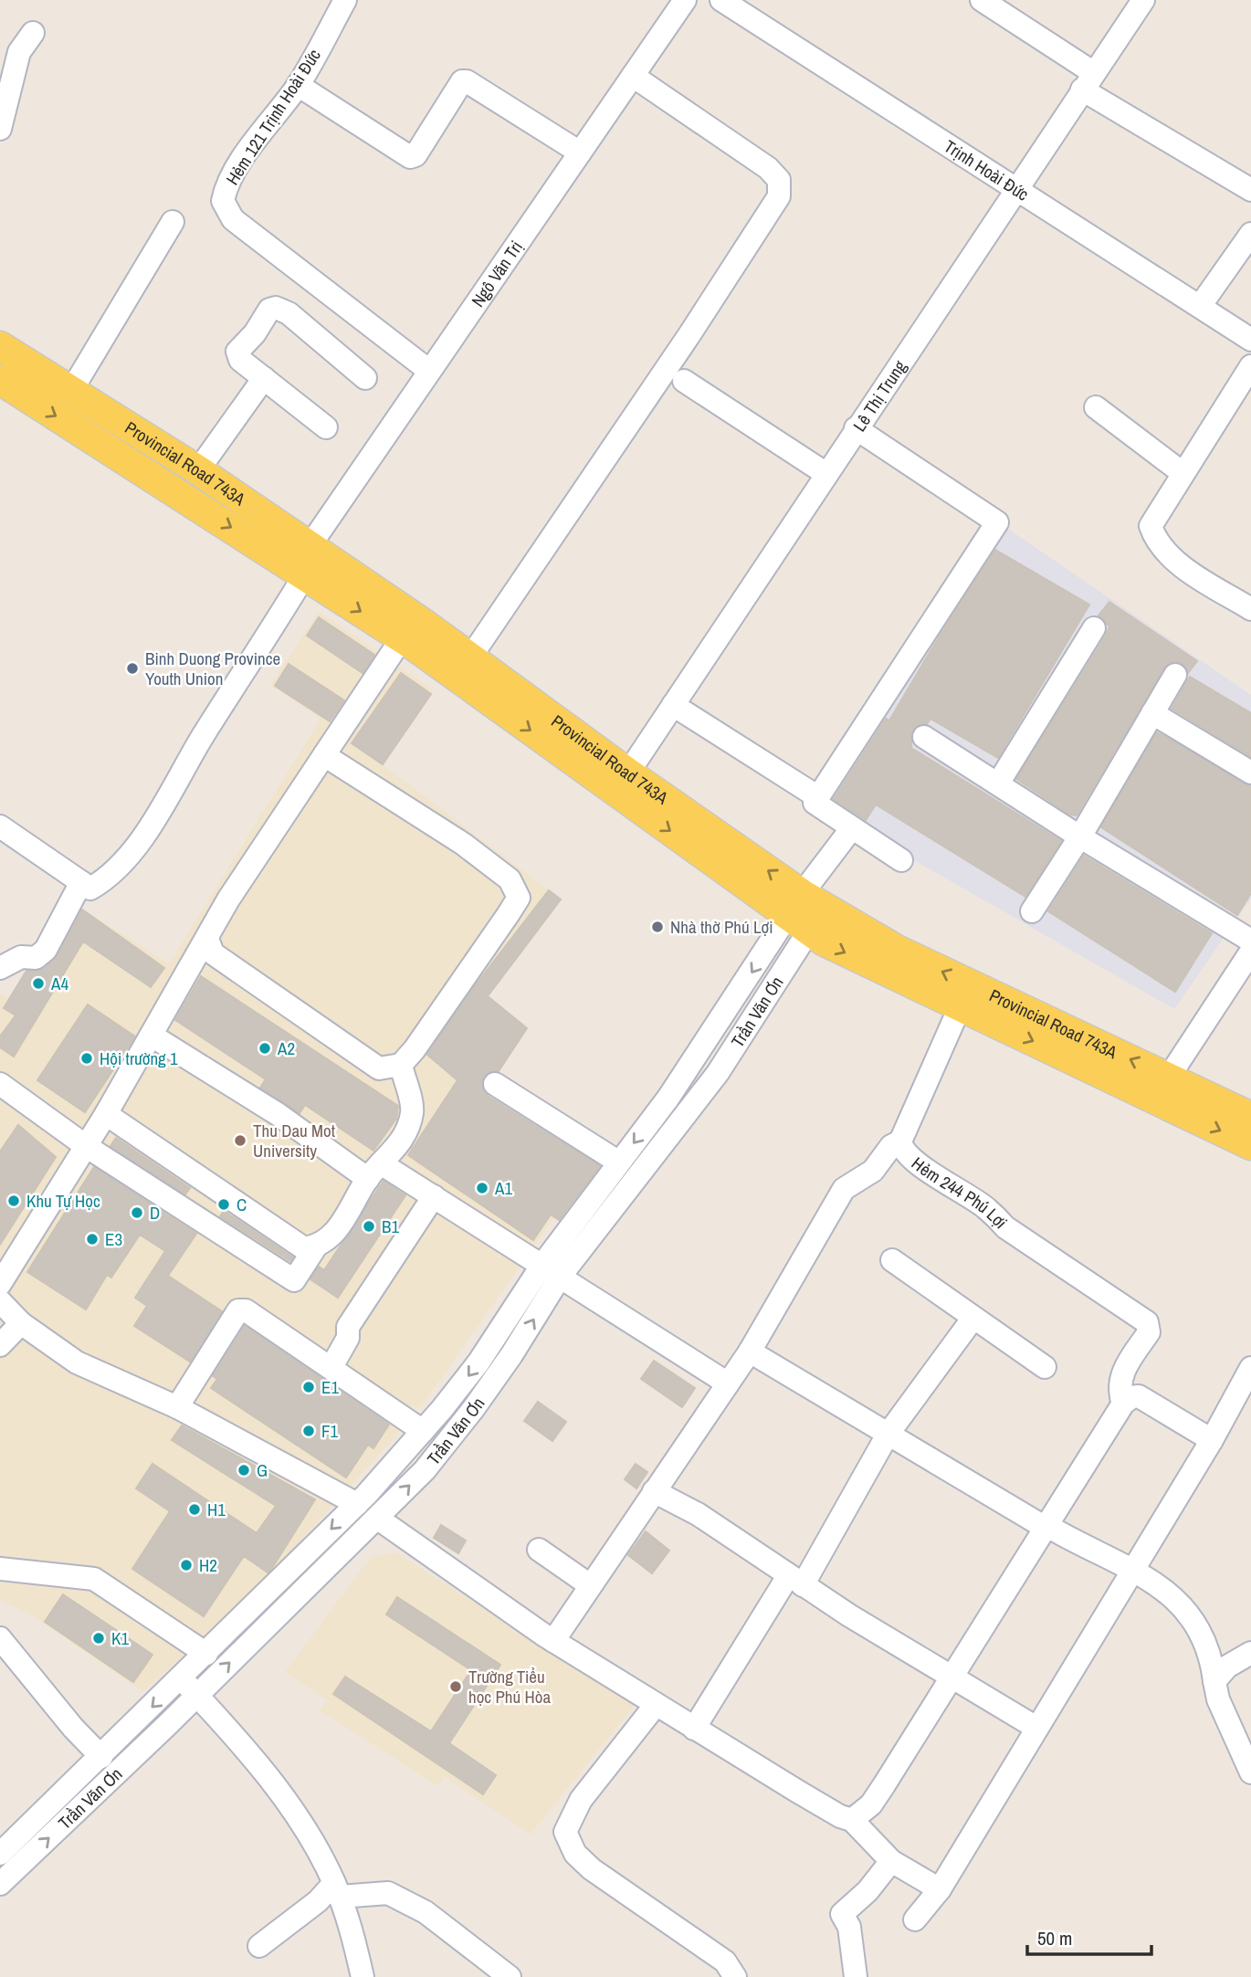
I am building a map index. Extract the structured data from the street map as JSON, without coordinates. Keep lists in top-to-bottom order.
{
  "streets": {
    "main road": ["Provincial Road 743A"],
    "street": [
      "Hẻm 121 Trịnh Hoài Đức",
      "Trịnh Hoài Đức",
      "Ngô Văn Trị",
      "Lê Thị Trung",
      "Trần Văn Ơn",
      "Hẻm 244 Phú Lợi"
    ]
  },
  "crossings": [
    ["Hẻm 121 Trịnh Hoài Đức", "Ngô Văn Trị"],
    ["Trịnh Hoài Đức", "Lê Thị Trung"],
    ["Ngô Văn Trị", "Provincial Road 743A"],
    ["Lê Thị Trung", "Provincial Road 743A"],
    ["Provincial Road 743A", "Trần Văn Ơn"],
    ["Provincial Road 743A", "Hẻm 244 Phú Lợi"]
  ],
  "places": [
    "Binh Duong Province Youth Union",
    "Nhà thờ Phú Lợi",
    "A4",
    "A2",
    "Hội trường 1",
    "Thu Dau Mot University",
    "A1",
    "Khu Tự Học",
    "C",
    "D",
    "B1",
    "E3",
    "E1",
    "F1",
    "G",
    "H1",
    "H2",
    "K1",
    "Trường Tiểu học Phú Hòa"
  ],
  "scale_bar": "50 m"
}
